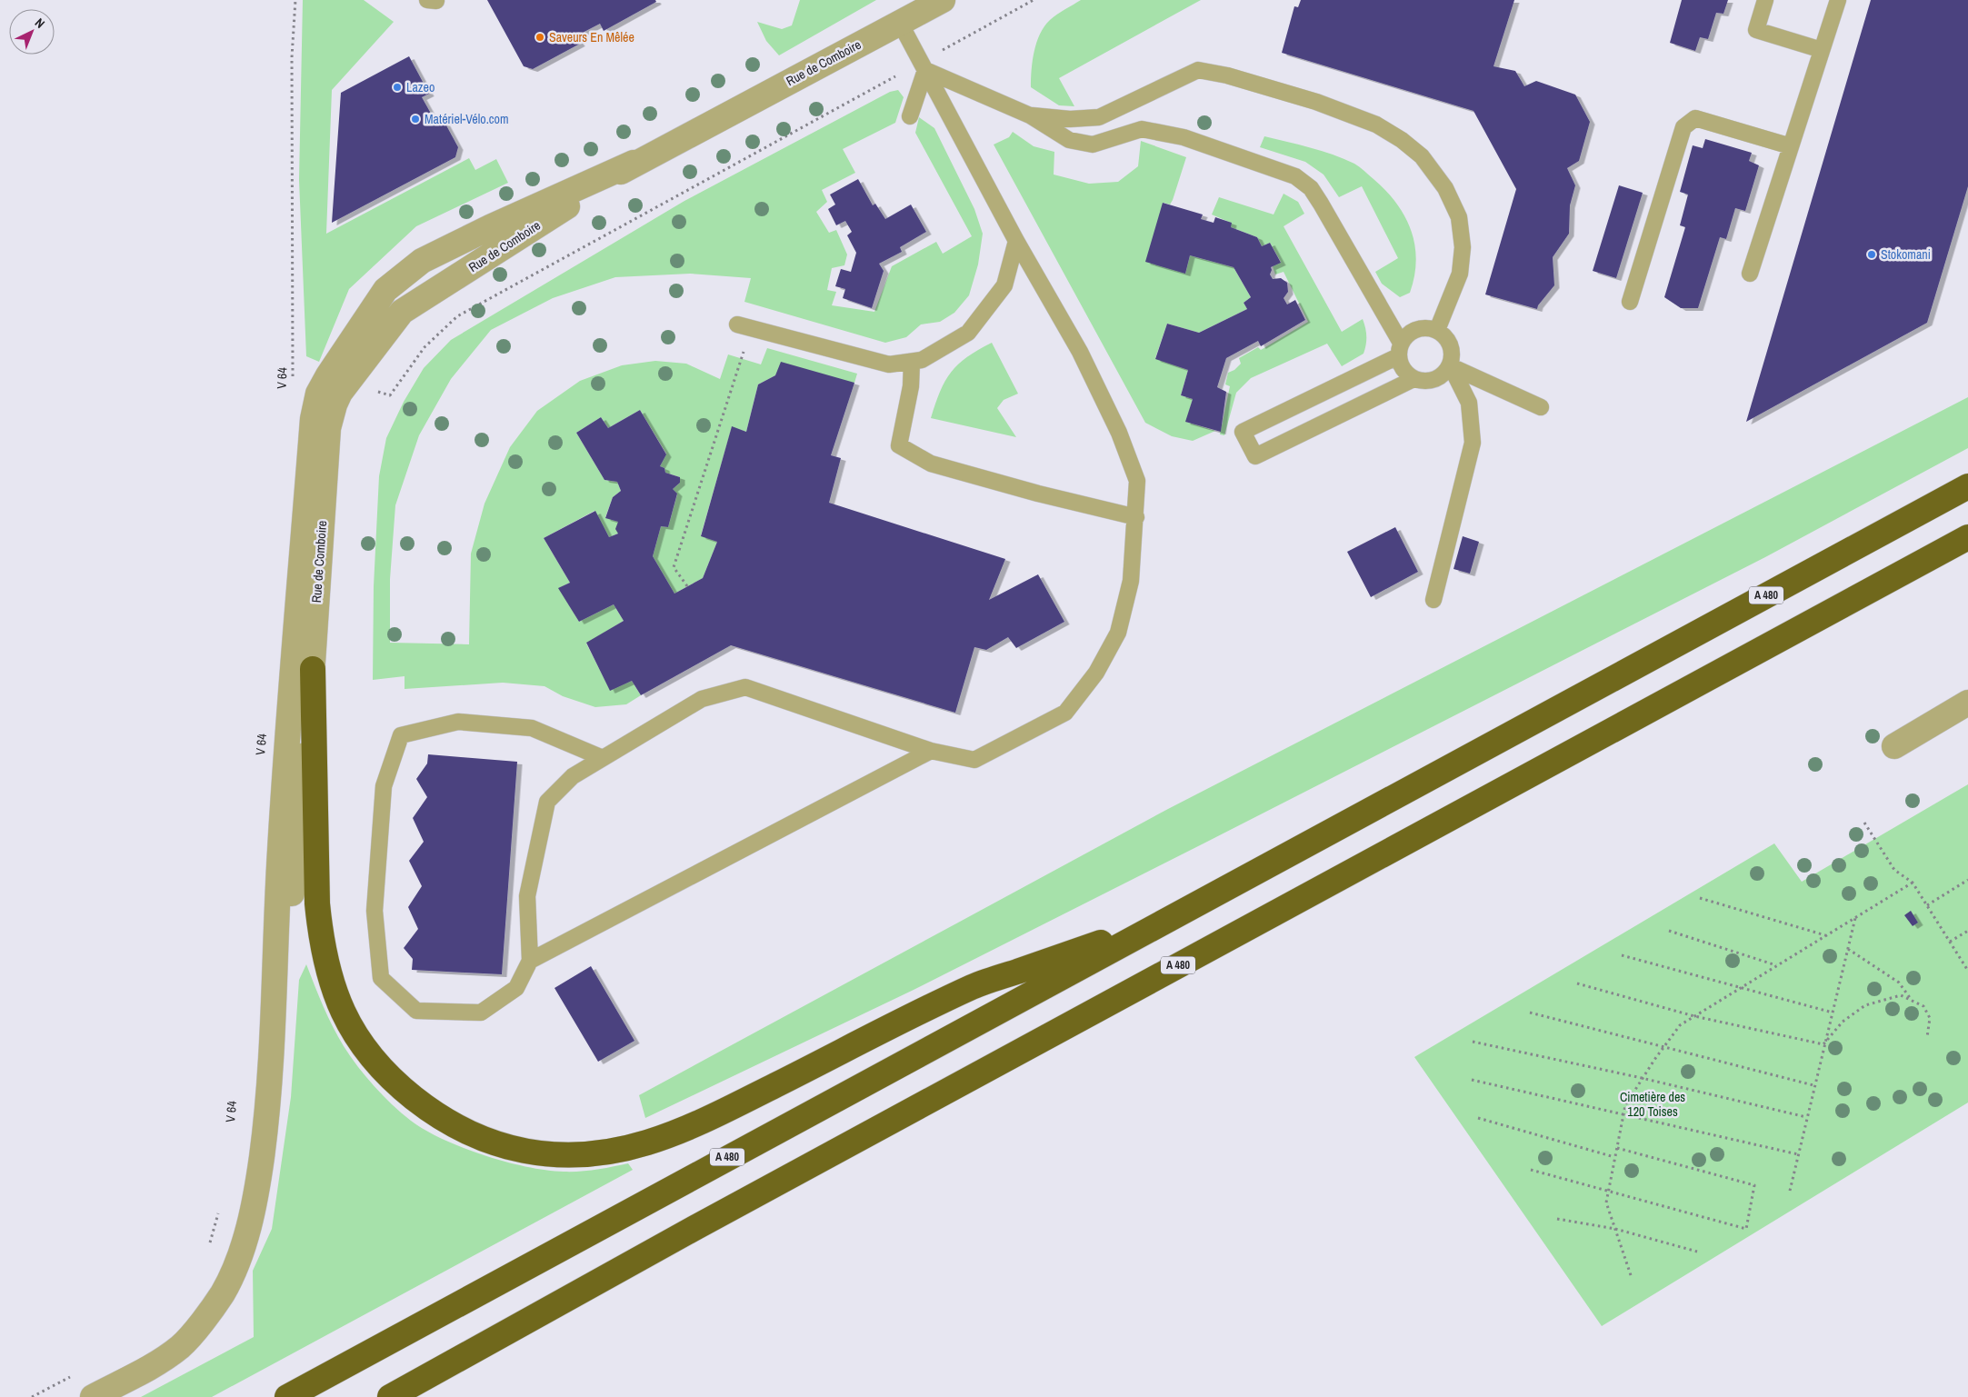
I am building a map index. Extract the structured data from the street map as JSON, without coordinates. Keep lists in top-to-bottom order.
{
  "streets": {
    "highway": ["A 480"],
    "street": ["Rue de Comboire"],
    "path": ["V 64"]
  },
  "parks": ["Cimetière des 120 Toises"],
  "places": [
    "Saveurs En Mêlée",
    "Lazeo",
    "Matériel-Vélo.com",
    "Stokomani"
  ],
  "north": "top right"
}
